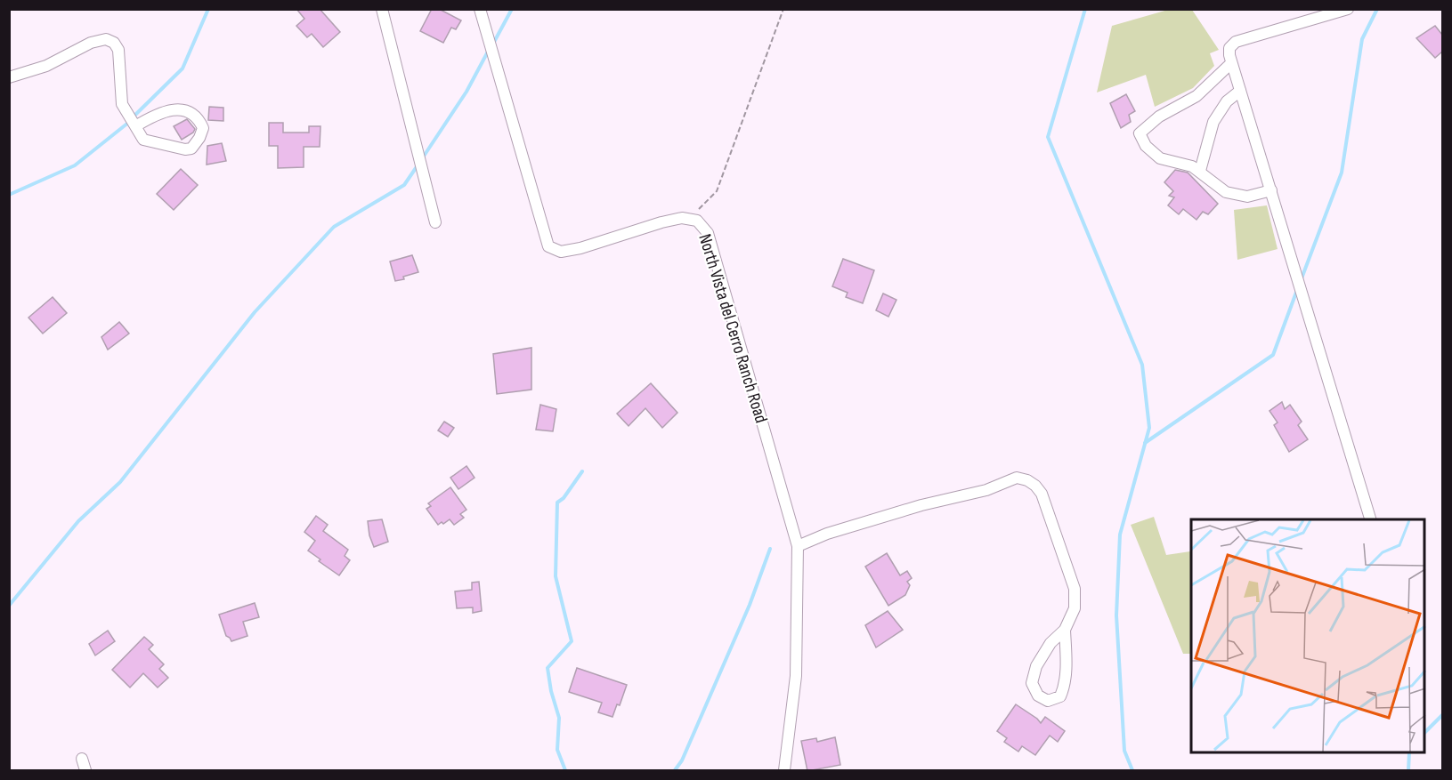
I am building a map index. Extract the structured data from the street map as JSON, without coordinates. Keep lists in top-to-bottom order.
{
  "streets": {
    "street": ["North Vista del Cerro Ranch Road"]
  }
}
